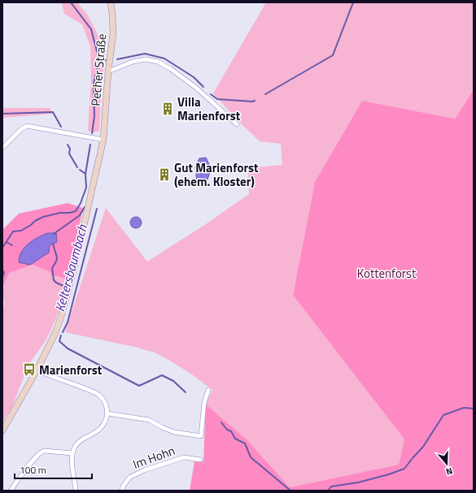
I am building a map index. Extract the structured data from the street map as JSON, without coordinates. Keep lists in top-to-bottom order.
{
  "streets": {
    "main road": ["Pecher Straße"],
    "street": ["Im Hohn"]
  },
  "water": ["Keltersbaumbach"],
  "parks": ["Kottenforst"],
  "places": {
    "building": ["Villa Marienforst", "Gut Marienforst (ehem. Kloster)"],
    "bus stop": ["Marienforst"]
  },
  "scale_bar": "100 m",
  "north": "bottom"
}
